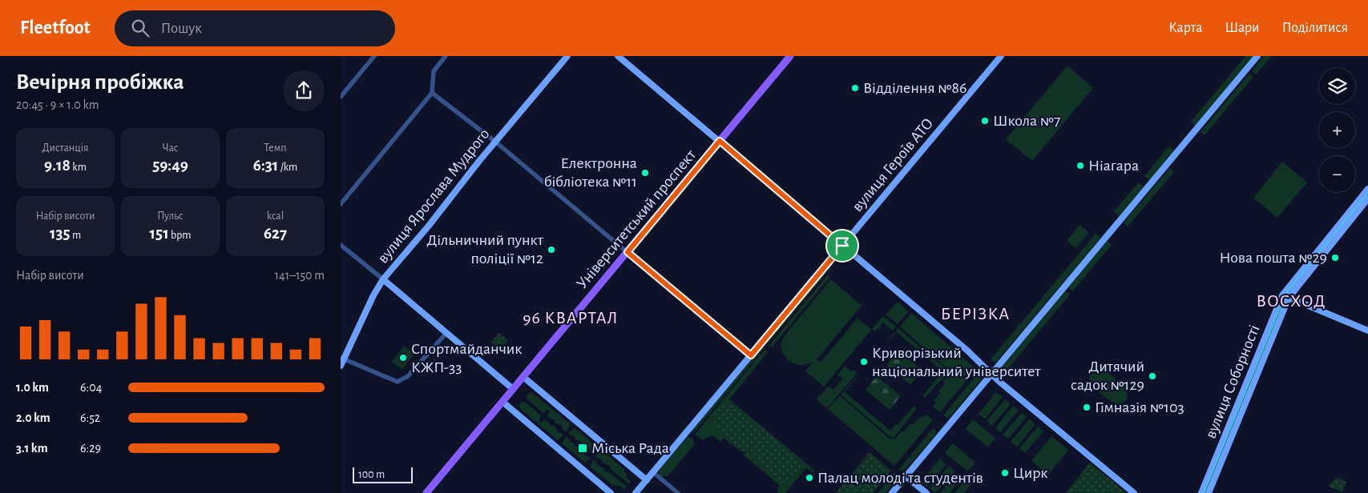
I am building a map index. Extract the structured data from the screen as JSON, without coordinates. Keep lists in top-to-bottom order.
{
  "streets": {
    "main road": ["Університетський проспект"],
    "street": ["вулиця Героїв АТО", "вулиця Ярослава Мудрого", "вулиця Соборності"]
  },
  "districts": ["ВОСХОД", "БЕРІЗКА", "96 КВАРТАЛ"],
  "places": {
    "other": [
      "Відділення №86",
      "Школа №7",
      "Ніагара",
      "Електронна бібліотека №11",
      "Дільничний пункт поліції №12",
      "Нова пошта №29",
      "Спортмайданчик КЖП-33",
      "Криворізький національний університет",
      "Дитячий садок №129",
      "Гімназія №103",
      "Цирк",
      "Палац молоді та студентів"
    ],
    "transit": ["Міська Рада"]
  },
  "scale_bar": "100 m",
  "page": {
    "header": "Fleetfoot",
    "search": "Пошук",
    "nav": ["Карта", "Шари", "Поділитися"],
    "heading": ["Вечірня пробіжка", "20:45 · 9 × 1.0 km"],
    "map_buttons": ["+", "−"],
    "stats": [
      ["Дистанція", "9.18 km"],
      ["Час", "59:49"],
      ["Темп", "6:31 /km"],
      ["Набір висоти", "135 m"],
      ["Пульс", "151 bpm"],
      ["kcal", "627"]
    ],
    "chart": ["Набір висоти", "141–150 m"],
    "list": [
      {
        "name": "1.0 km",
        "note": "6:04"
      },
      {
        "name": "2.0 km",
        "note": "6:52"
      },
      {
        "name": "3.1 km",
        "note": "6:29"
      }
    ],
    "scale": "100 m"
  }
}
